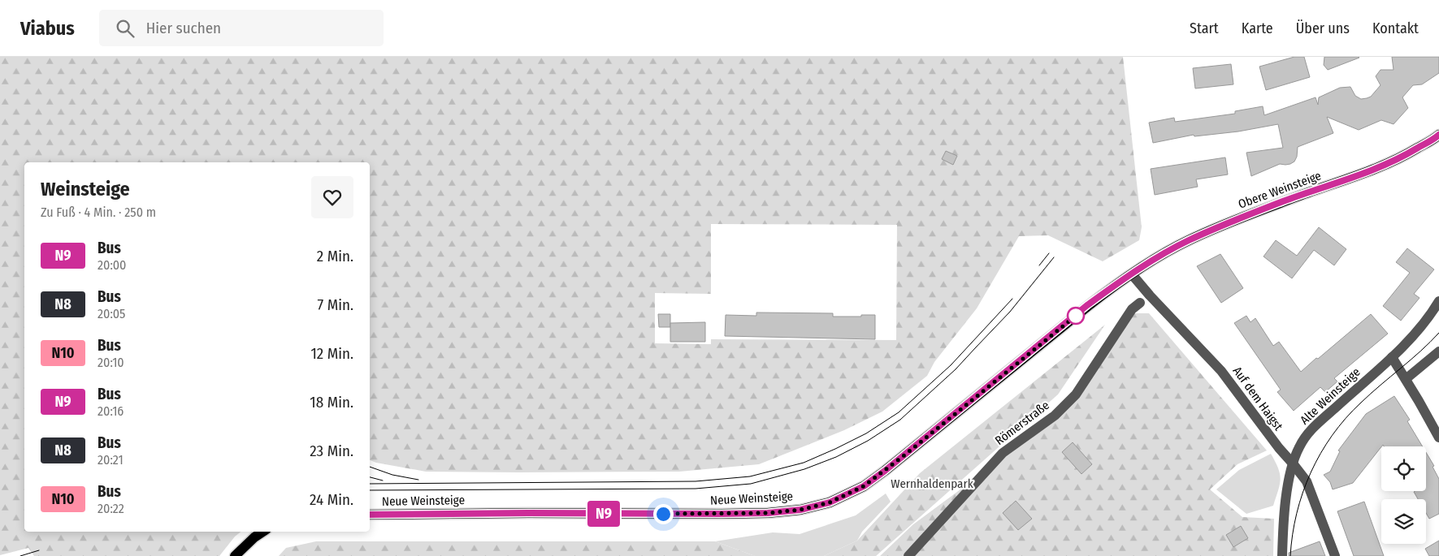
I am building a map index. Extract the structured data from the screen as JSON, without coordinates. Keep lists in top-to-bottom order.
{
  "streets": {
    "main road": ["Obere Weinsteige", "Neue Weinsteige"],
    "street": ["Alte Weinsteige", "Auf dem Haigst", "Römerstraße"]
  },
  "crossings": [
    ["Obere Weinsteige", "Auf dem Haigst"],
    ["Obere Weinsteige", "Neue Weinsteige"],
    ["Alte Weinsteige", "Auf dem Haigst"],
    ["Auf dem Haigst", "Neue Weinsteige"]
  ],
  "parks": ["Wernhaldenpark"],
  "lines": ["bus line N9"],
  "page": {
    "header": "Viabus",
    "search": "Hier suchen",
    "nav": [
      "Start",
      "Karte",
      "Über uns",
      "Kontakt"
    ],
    "on_map": "N9",
    "heading": ["Weinsteige", "Zu Fuß · 4 Min. · 250 m"],
    "list": [
      {
        "mark": "N9",
        "name": "Bus",
        "note": "20:00",
        "value": "2 Min."
      },
      {
        "mark": "N8",
        "name": "Bus",
        "note": "20:05",
        "value": "7 Min."
      },
      {
        "mark": "N10",
        "name": "Bus",
        "note": "20:10",
        "value": "12 Min."
      },
      {
        "mark": "N9",
        "name": "Bus",
        "note": "20:16",
        "value": "18 Min."
      },
      {
        "mark": "N8",
        "name": "Bus",
        "note": "20:21",
        "value": "23 Min."
      },
      {
        "mark": "N10",
        "name": "Bus",
        "note": "20:22",
        "value": "24 Min."
      }
    ]
  }
}
